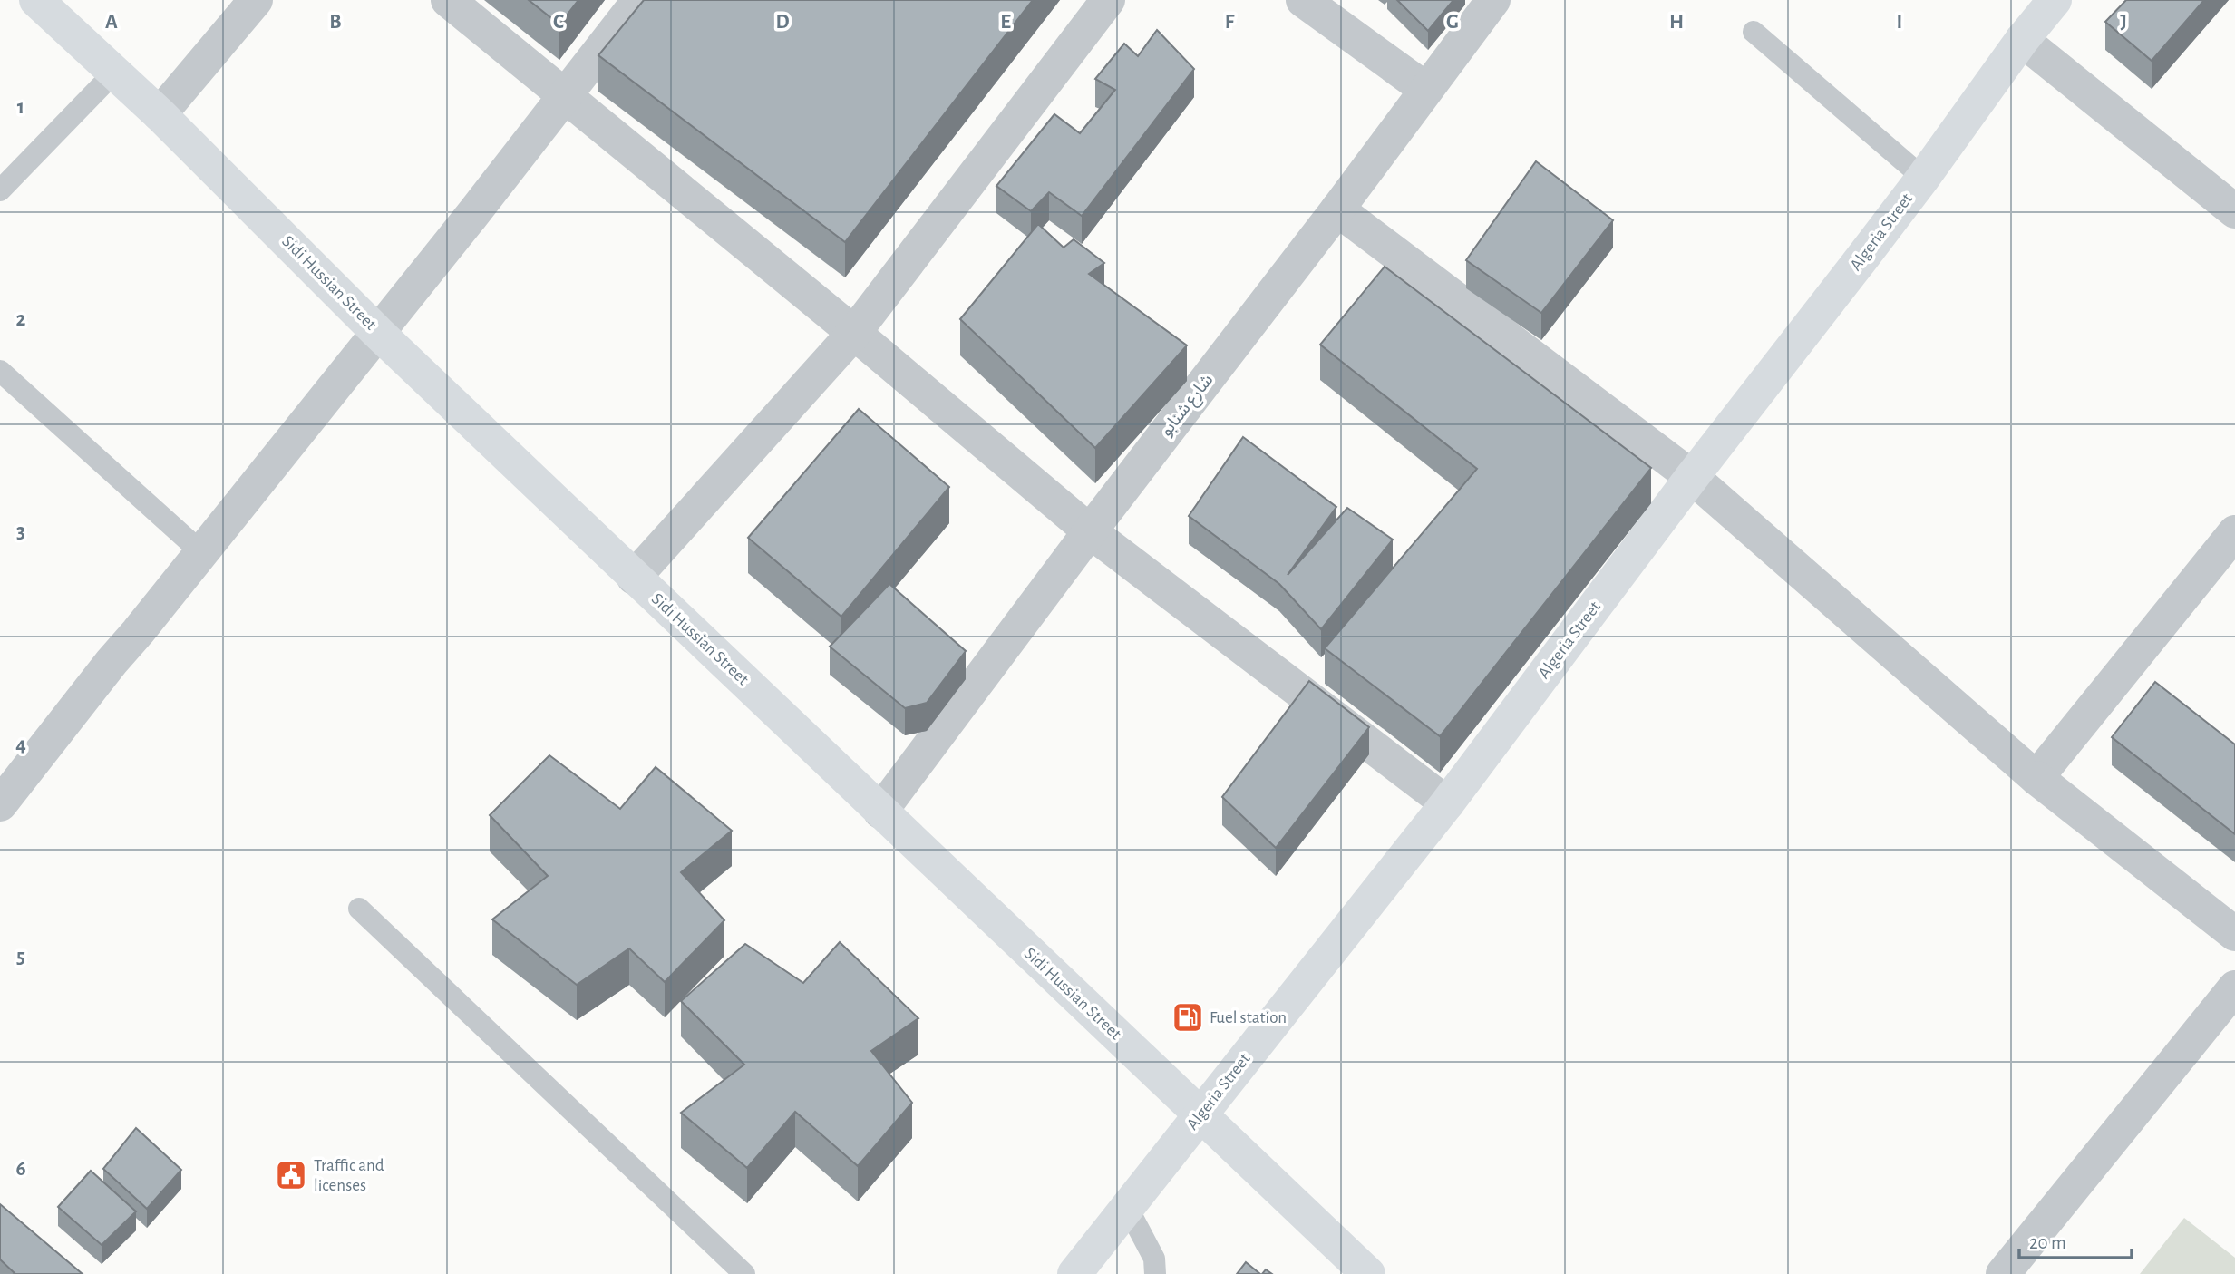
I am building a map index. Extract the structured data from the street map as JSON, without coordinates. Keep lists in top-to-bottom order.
{
  "streets": {
    "main road": ["Algeria Street", "Sidi Hussian Street"],
    "street": ["شارع شنابو"]
  },
  "crossings": [
    ["Algeria Street", "Sidi Hussian Street"],
    ["Sidi Hussian Street", "شارع شنابو"]
  ],
  "places": {
    "fuel station": ["Fuel station"],
    "public building": ["Traffic and licenses"]
  },
  "scale_bar": "20 m",
  "grid": {
    "columns": [
      "A",
      "B",
      "C",
      "D",
      "E",
      "F",
      "G",
      "H",
      "I",
      "J"
    ],
    "rows": [
      "1",
      "2",
      "3",
      "4",
      "5",
      "6"
    ]
  }
}
